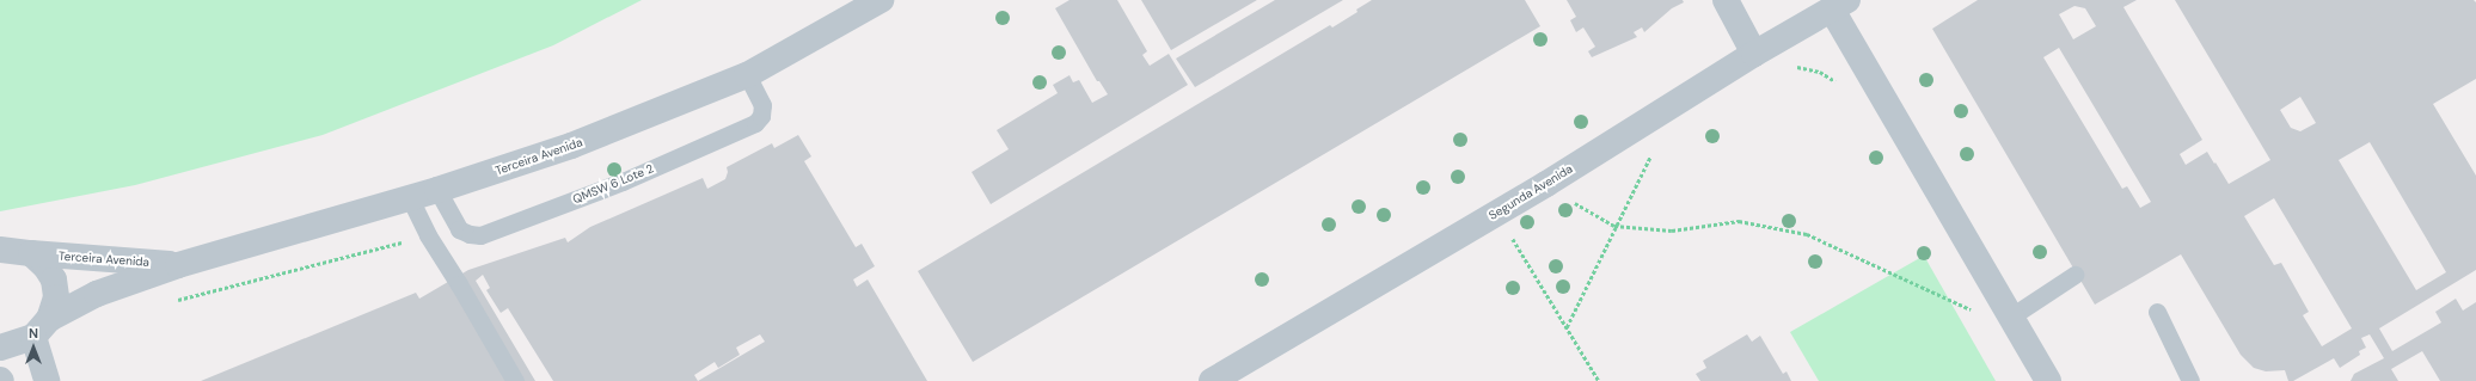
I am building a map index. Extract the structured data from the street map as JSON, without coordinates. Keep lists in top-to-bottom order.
{
  "streets": {
    "street": ["Terceira Avenida", "Segunda Avenida"],
    "lane": ["QMSW 6 Lote 2"]
  },
  "crossings": [
    ["Terceira Avenida", "QMSW 6 Lote 2"]
  ],
  "north": "top"
}
